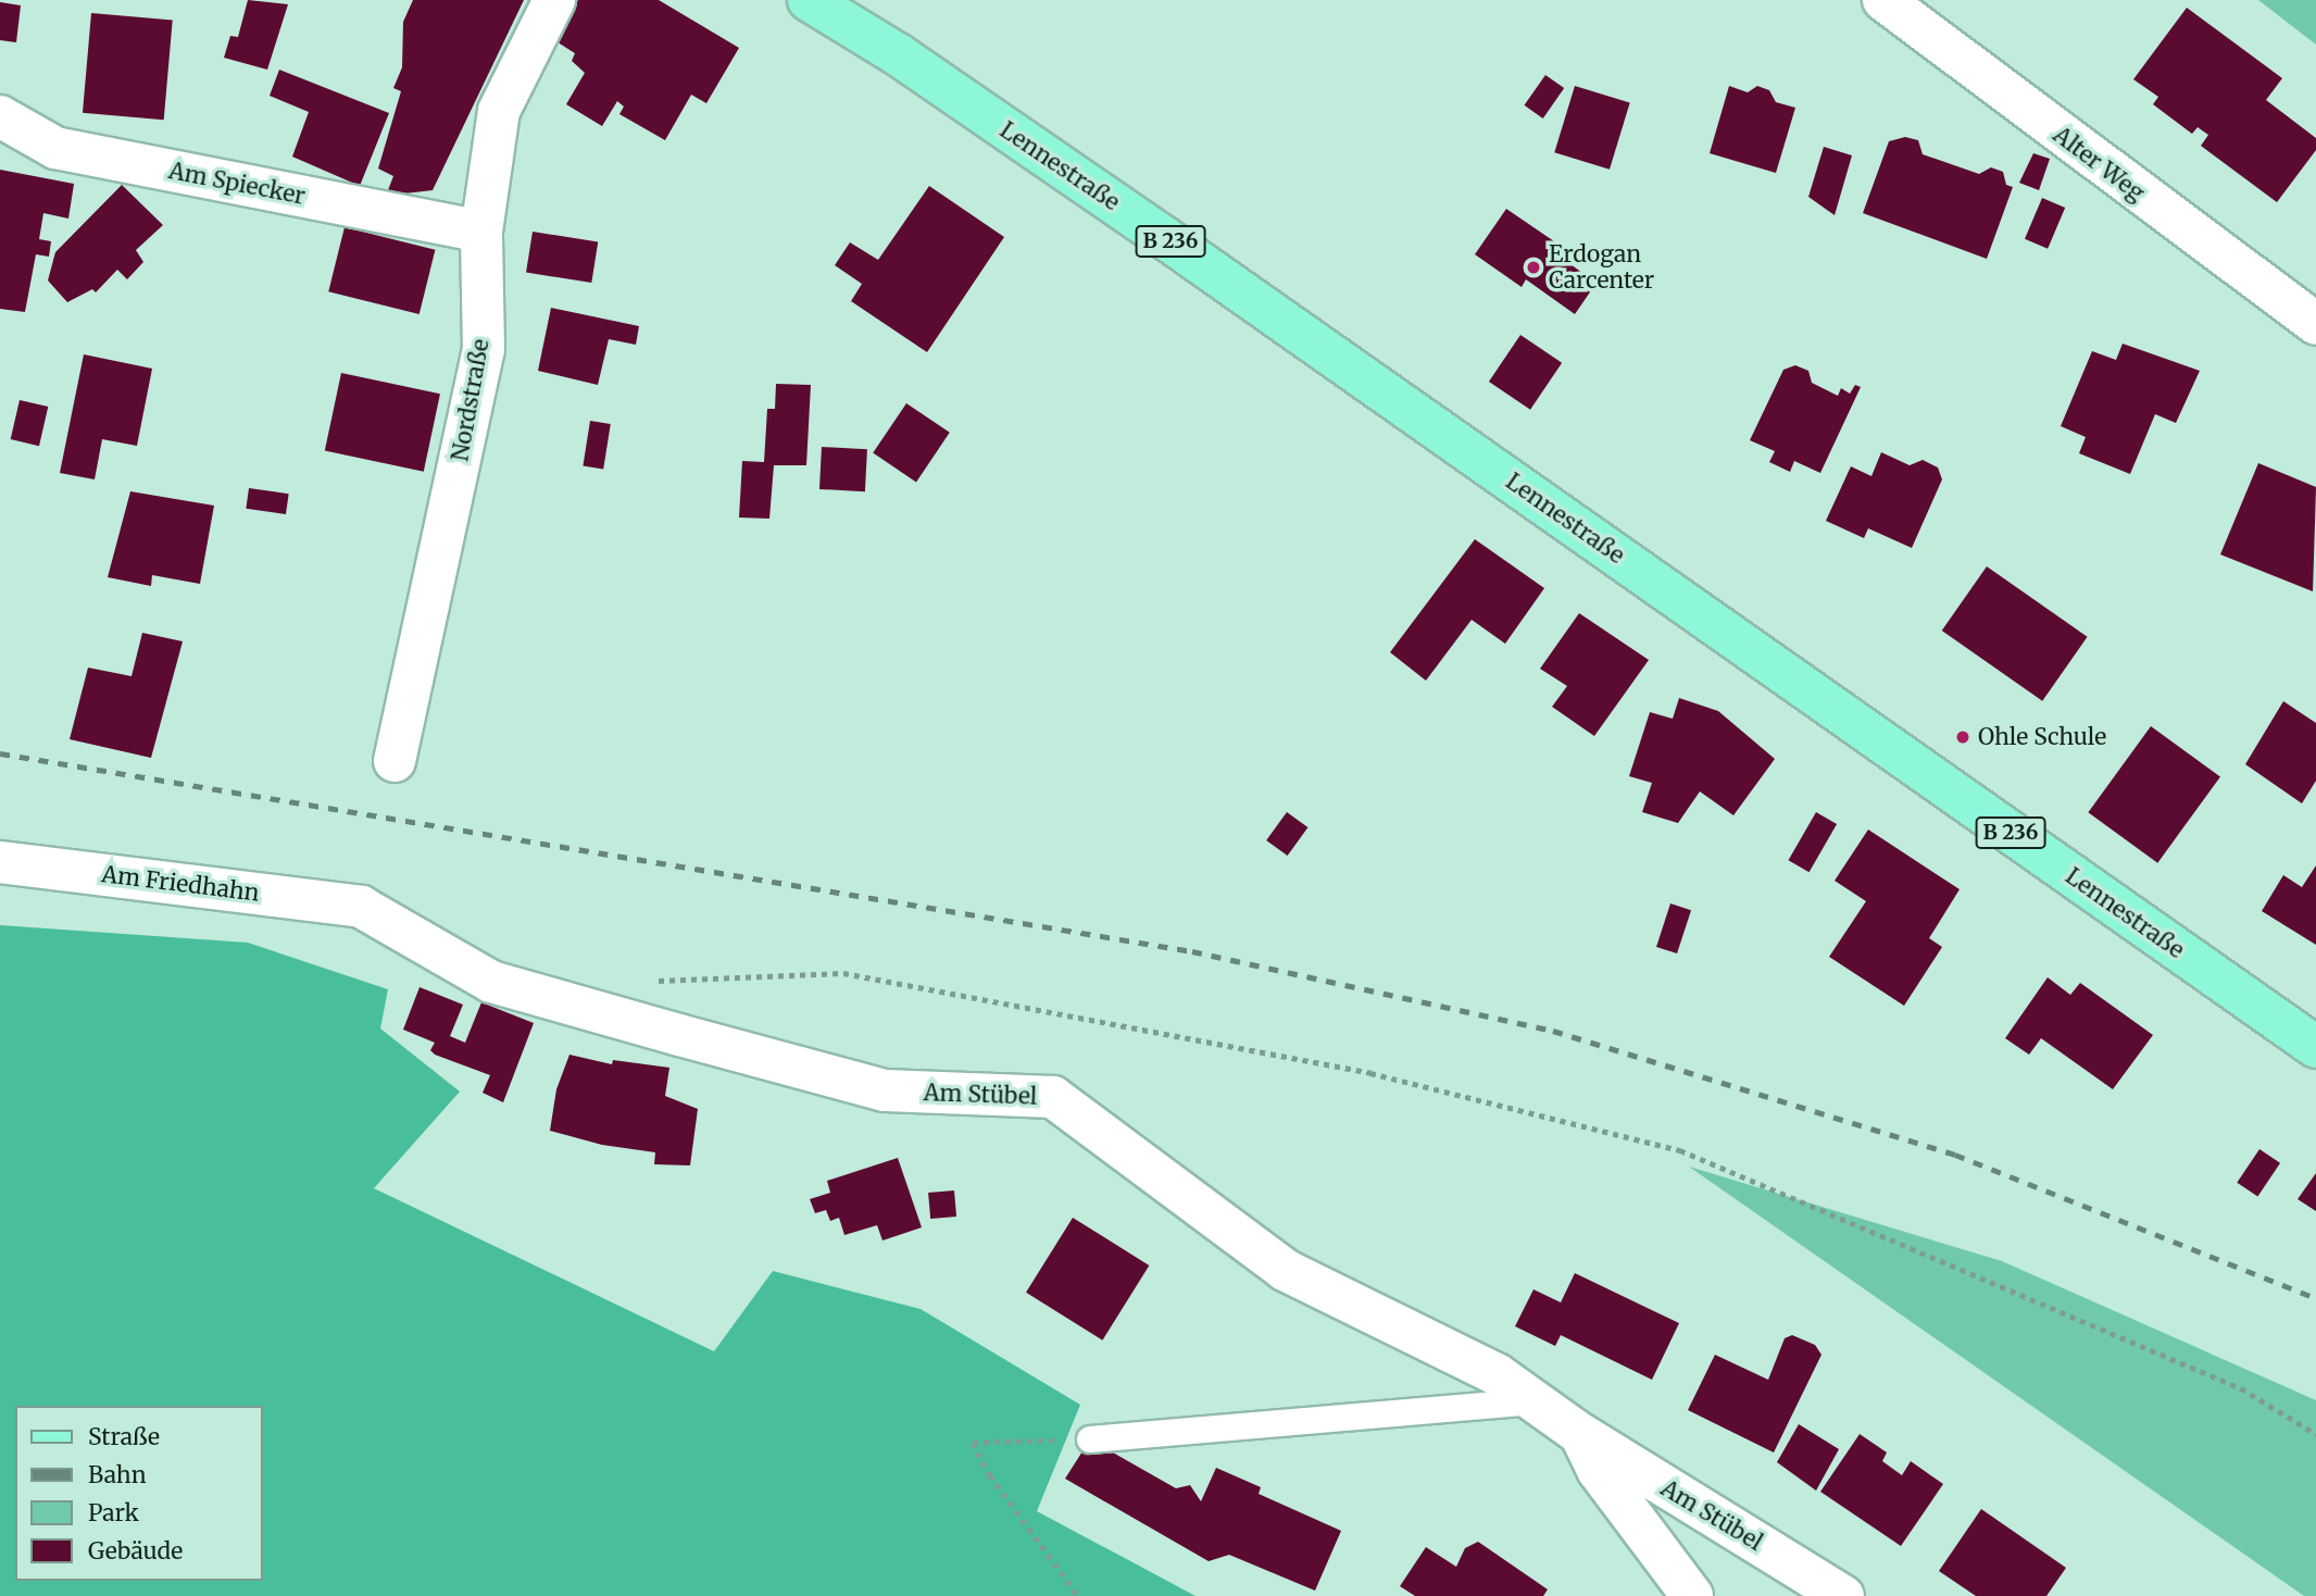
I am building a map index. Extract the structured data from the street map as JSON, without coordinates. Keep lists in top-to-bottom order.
{
  "streets": {
    "main road": ["Lennestraße", "B 236"],
    "street": [
      "Alter Weg",
      "Am Spiecker",
      "Nordstraße",
      "Am Friedhahn",
      "Am Stübel"
    ]
  },
  "crossings": [
    ["Am Spiecker", "Nordstraße"],
    ["Am Friedhahn", "Am Stübel"]
  ],
  "places": ["Erdogan Carcenter", "Ohle Schule"],
  "legend": [
    "Straße",
    "Bahn",
    "Park",
    "Gebäude"
  ]
}
